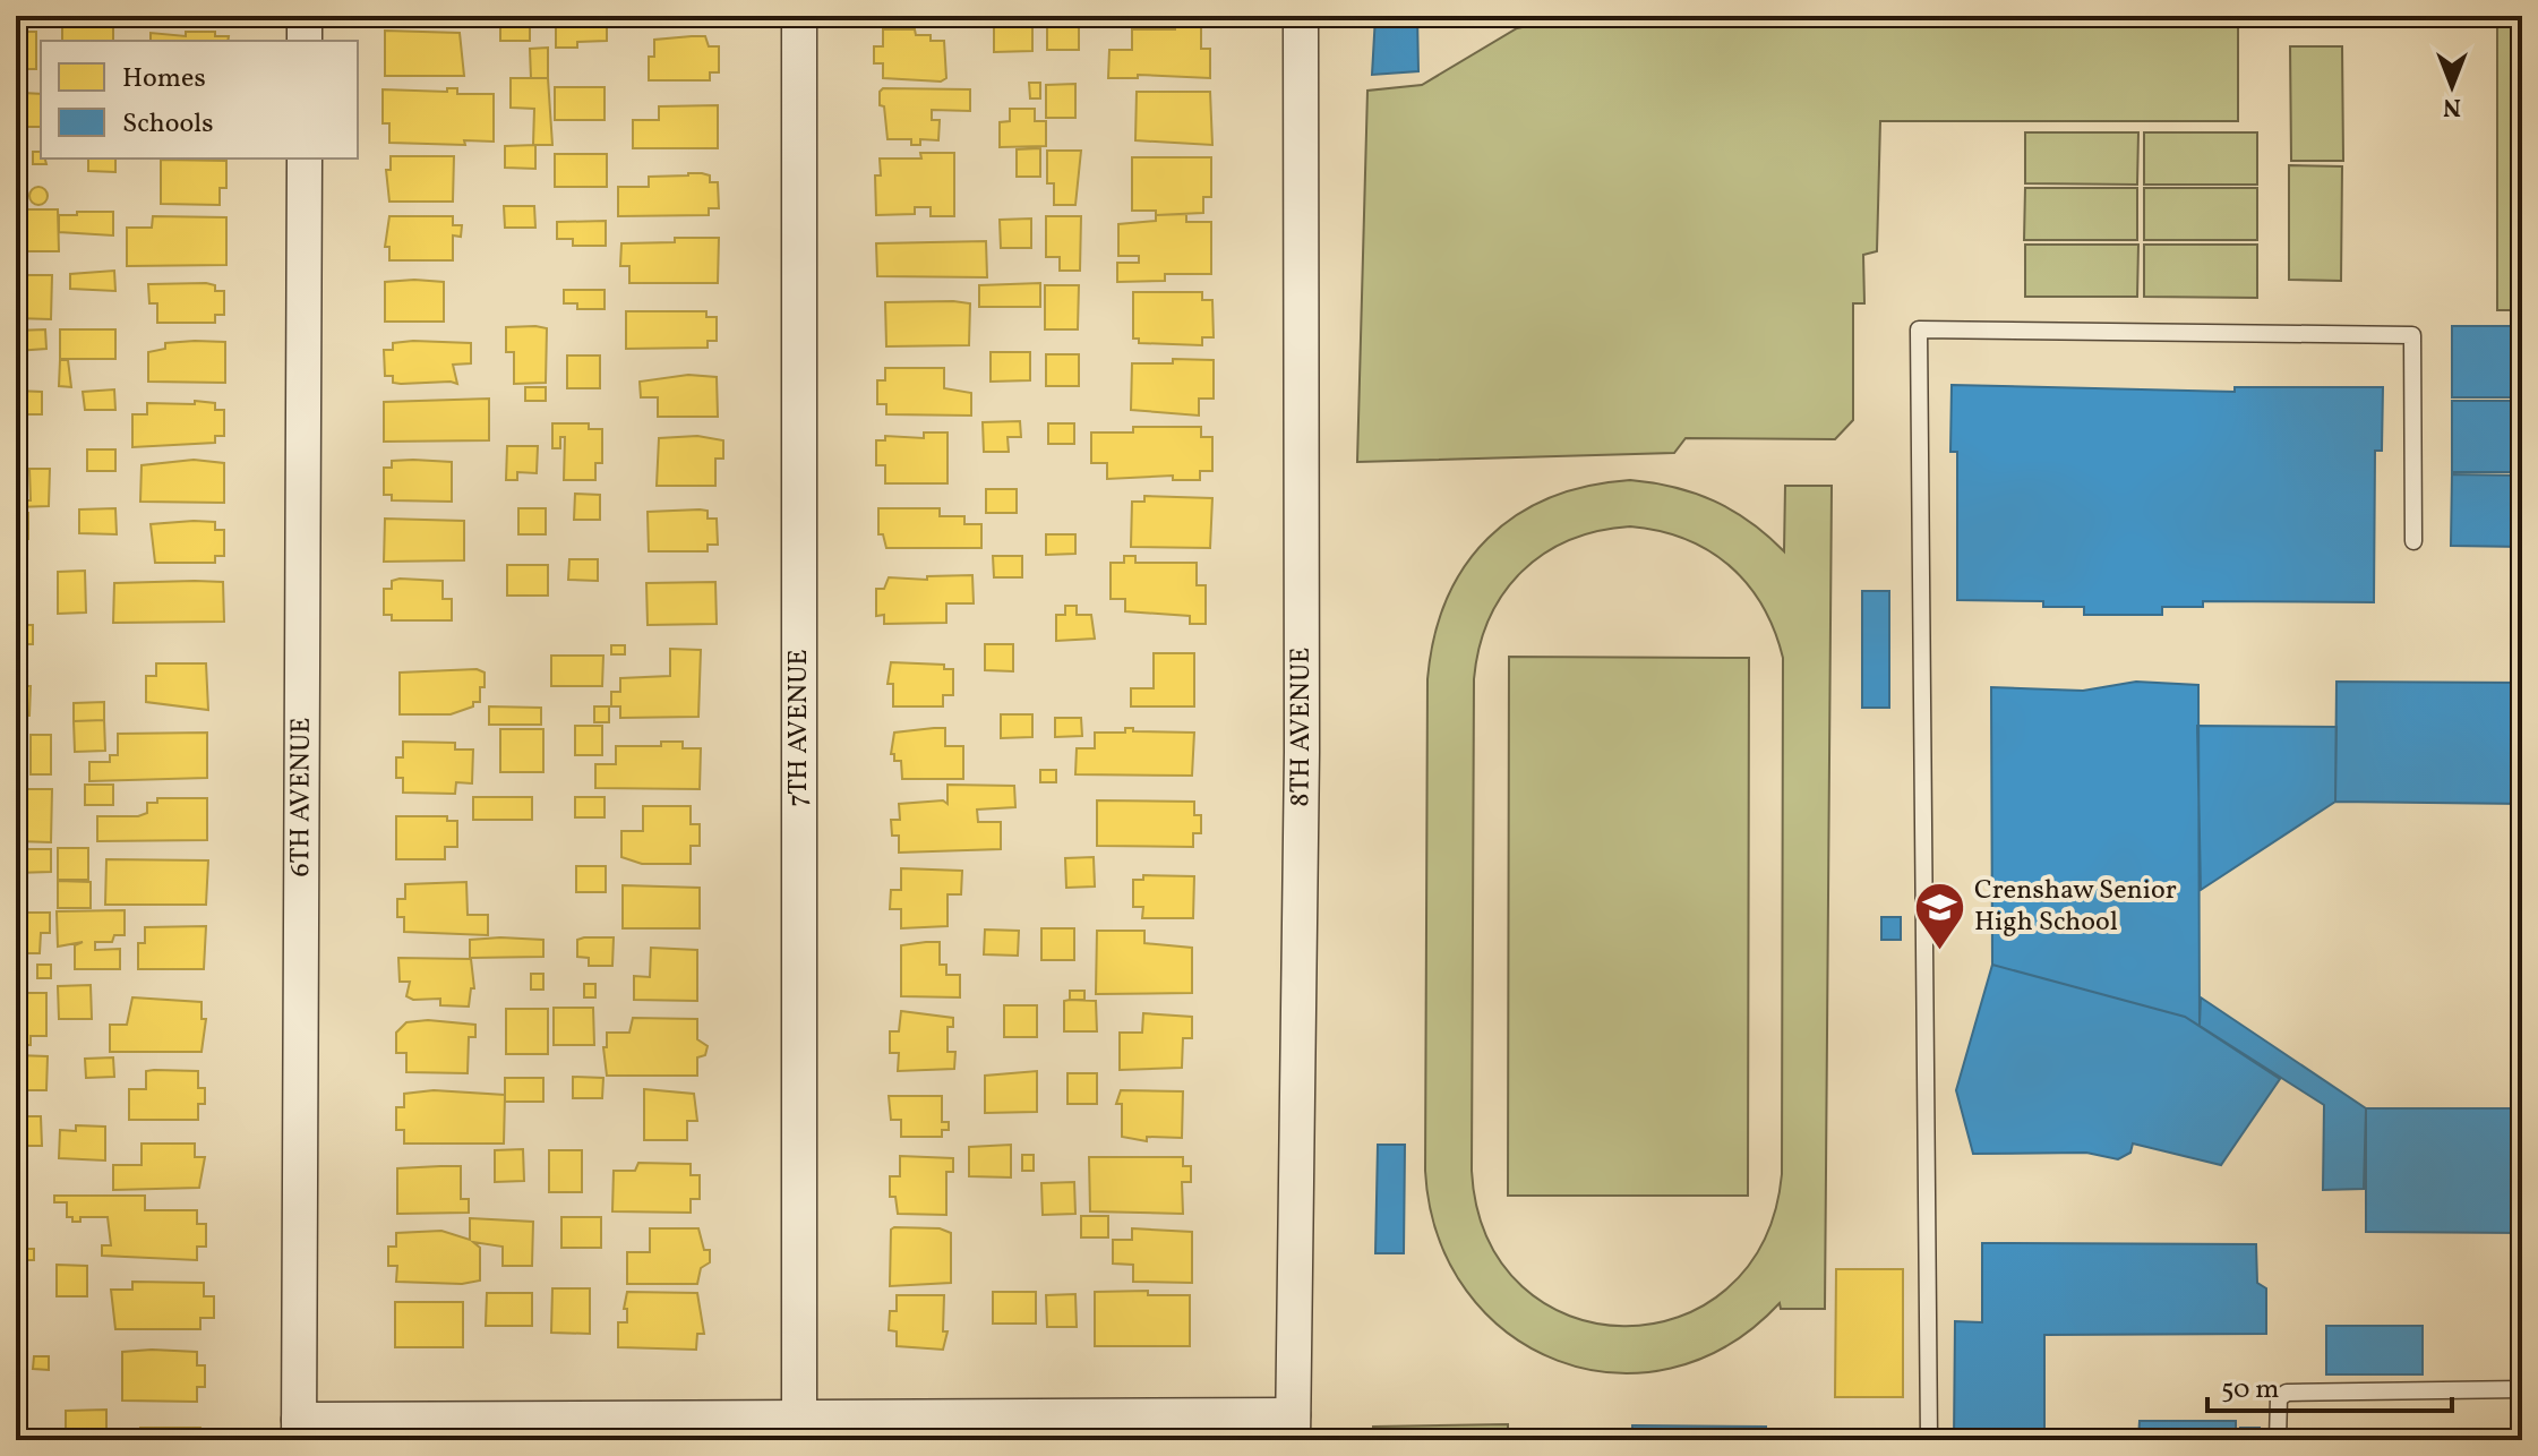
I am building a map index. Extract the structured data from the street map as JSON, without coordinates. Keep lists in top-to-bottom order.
{
  "streets": {
    "street": ["7TH AVENUE", "8TH AVENUE", "6TH AVENUE"]
  },
  "places": {
    "school or university": ["Crenshaw Senior High School"]
  },
  "legend": ["Homes", "Schools"],
  "scale_bar": "50 m",
  "north": "bottom"
}
